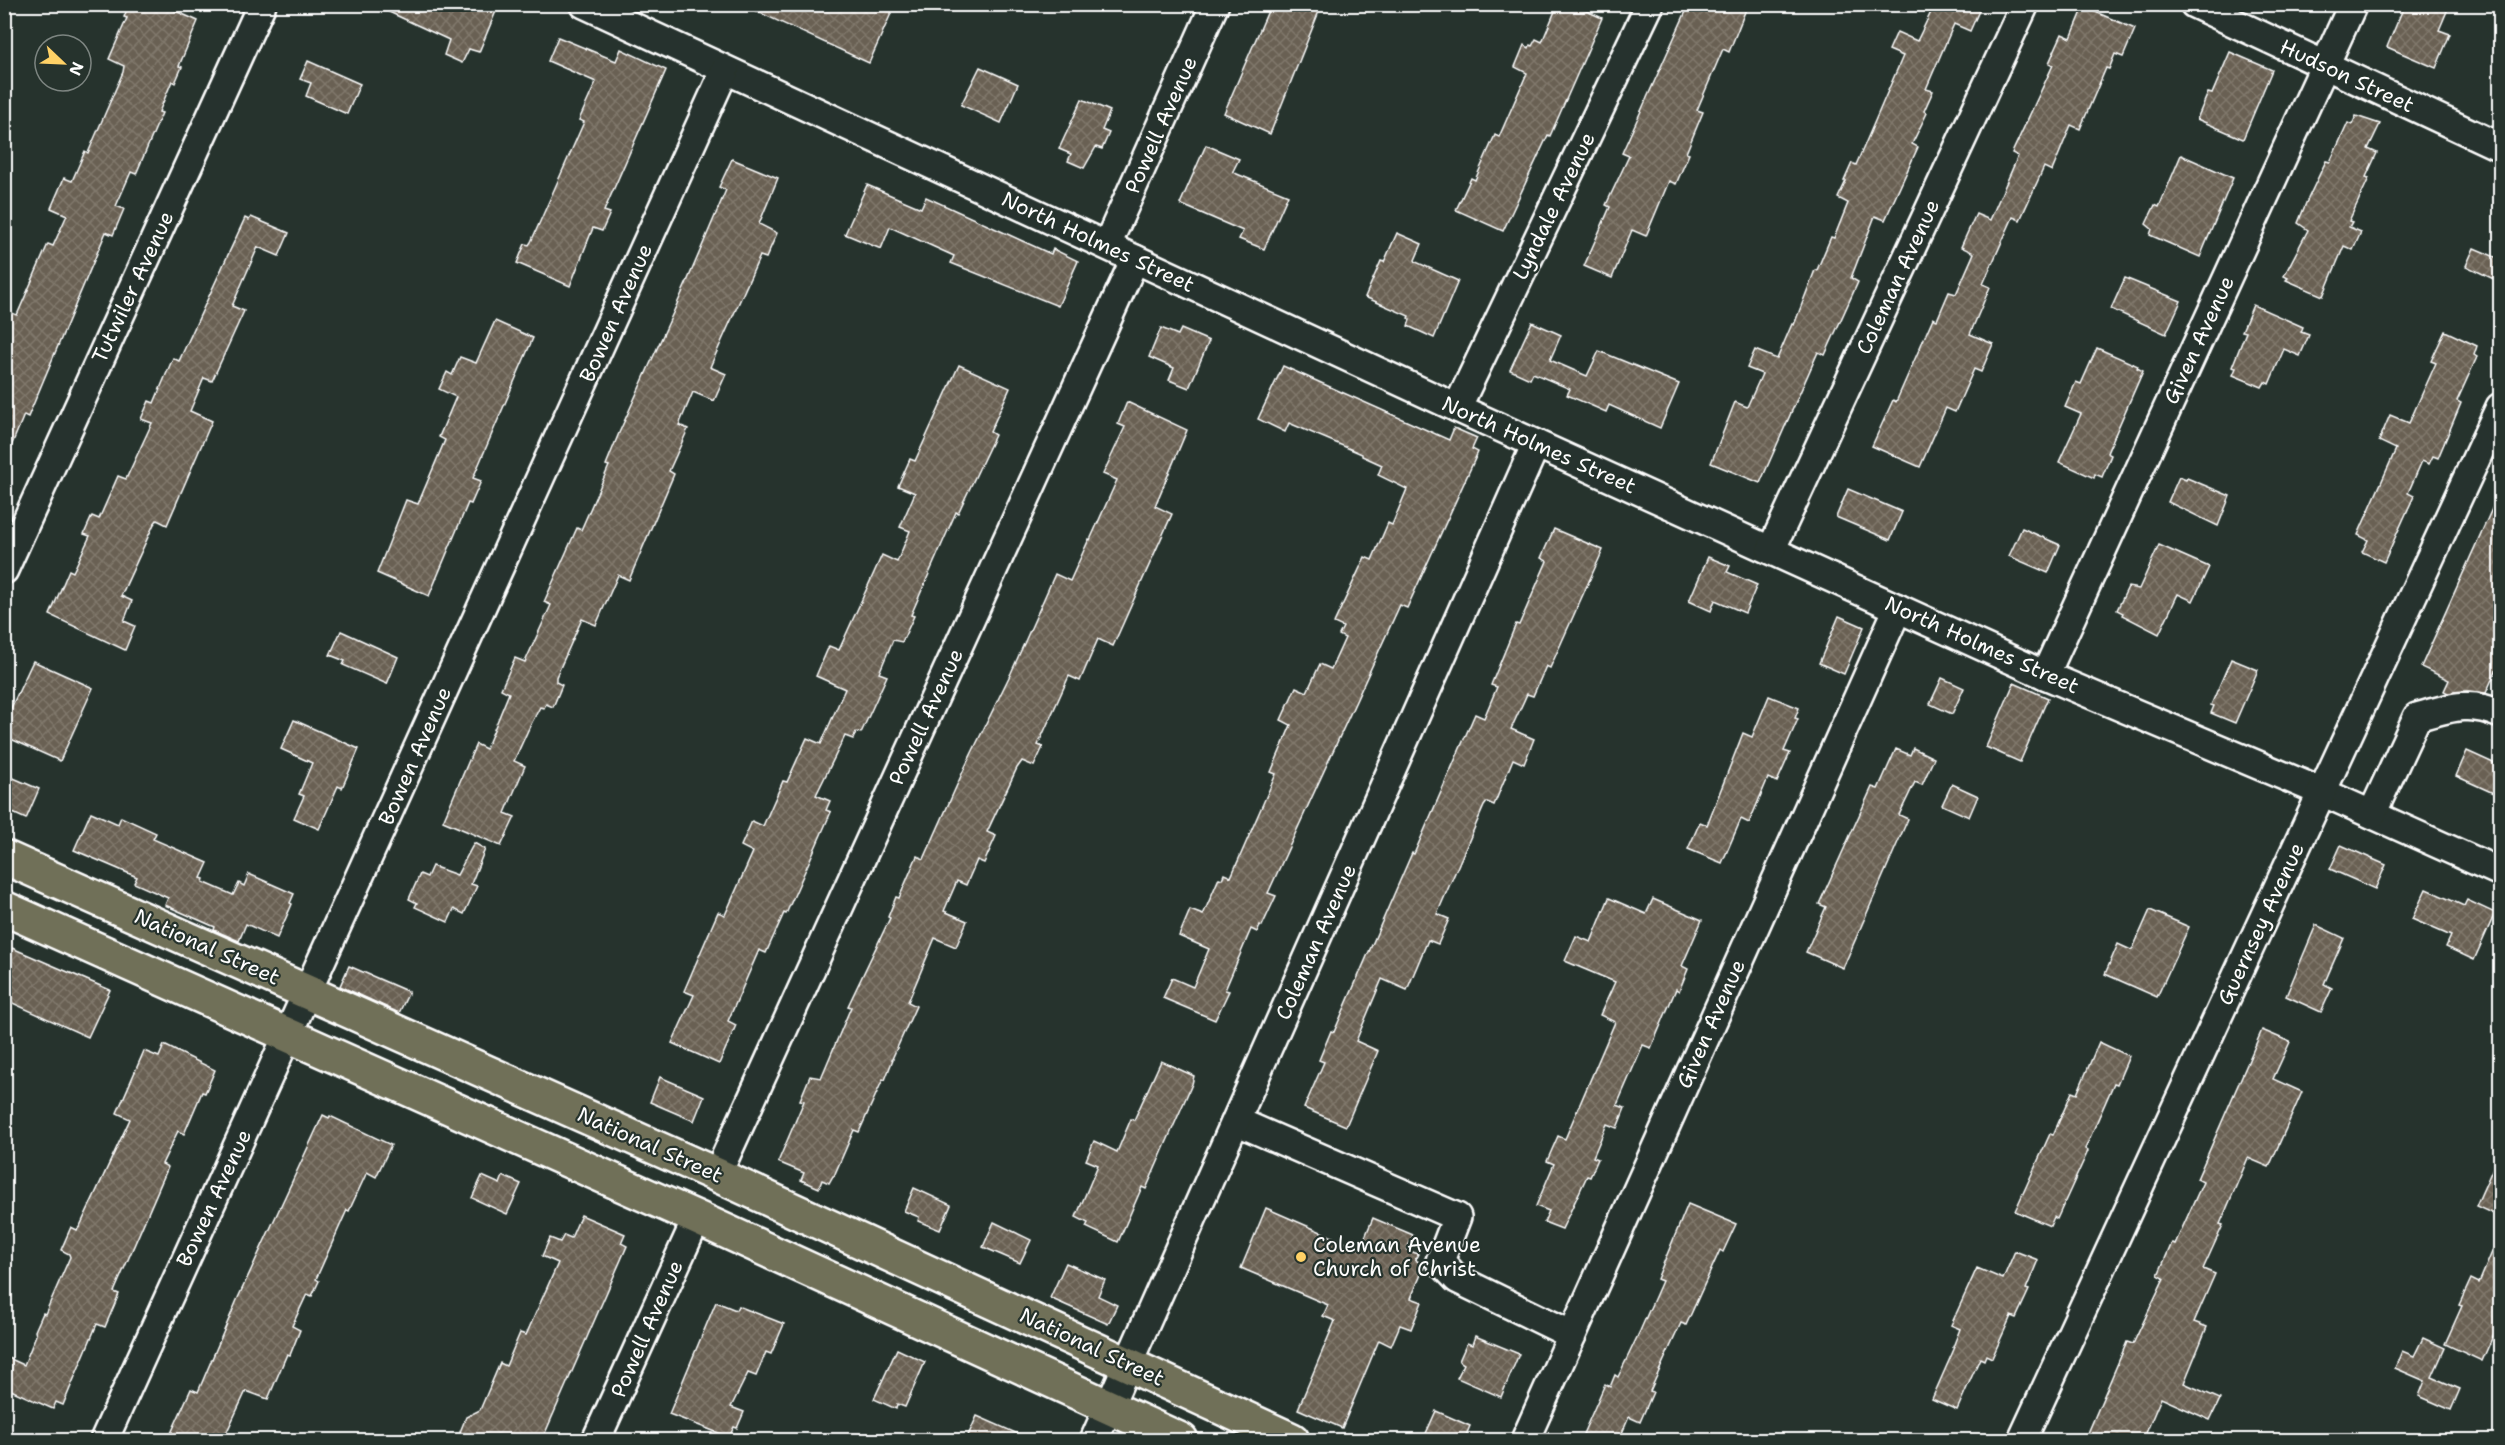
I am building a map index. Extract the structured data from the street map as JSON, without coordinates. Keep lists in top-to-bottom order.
{
  "streets": {
    "main road": ["National Street"],
    "street": [
      "Hudson Street",
      "Powell Avenue",
      "Lyndale Avenue",
      "North Holmes Street",
      "Coleman Avenue",
      "Tutwiler Avenue",
      "Bowen Avenue",
      "Given Avenue",
      "Guernsey Avenue"
    ]
  },
  "crossings": [
    ["Hudson Street", "Given Avenue"],
    ["Powell Avenue", "North Holmes Street"],
    ["Powell Avenue", "National Street"],
    ["Lyndale Avenue", "North Holmes Street"],
    ["North Holmes Street", "Coleman Avenue"],
    ["North Holmes Street", "Bowen Avenue"],
    ["North Holmes Street", "Given Avenue"],
    ["North Holmes Street", "Guernsey Avenue"],
    ["Coleman Avenue", "National Street"],
    ["Bowen Avenue", "National Street"]
  ],
  "places": ["Coleman Avenue Church of Christ"],
  "north": "bottom right"
}
